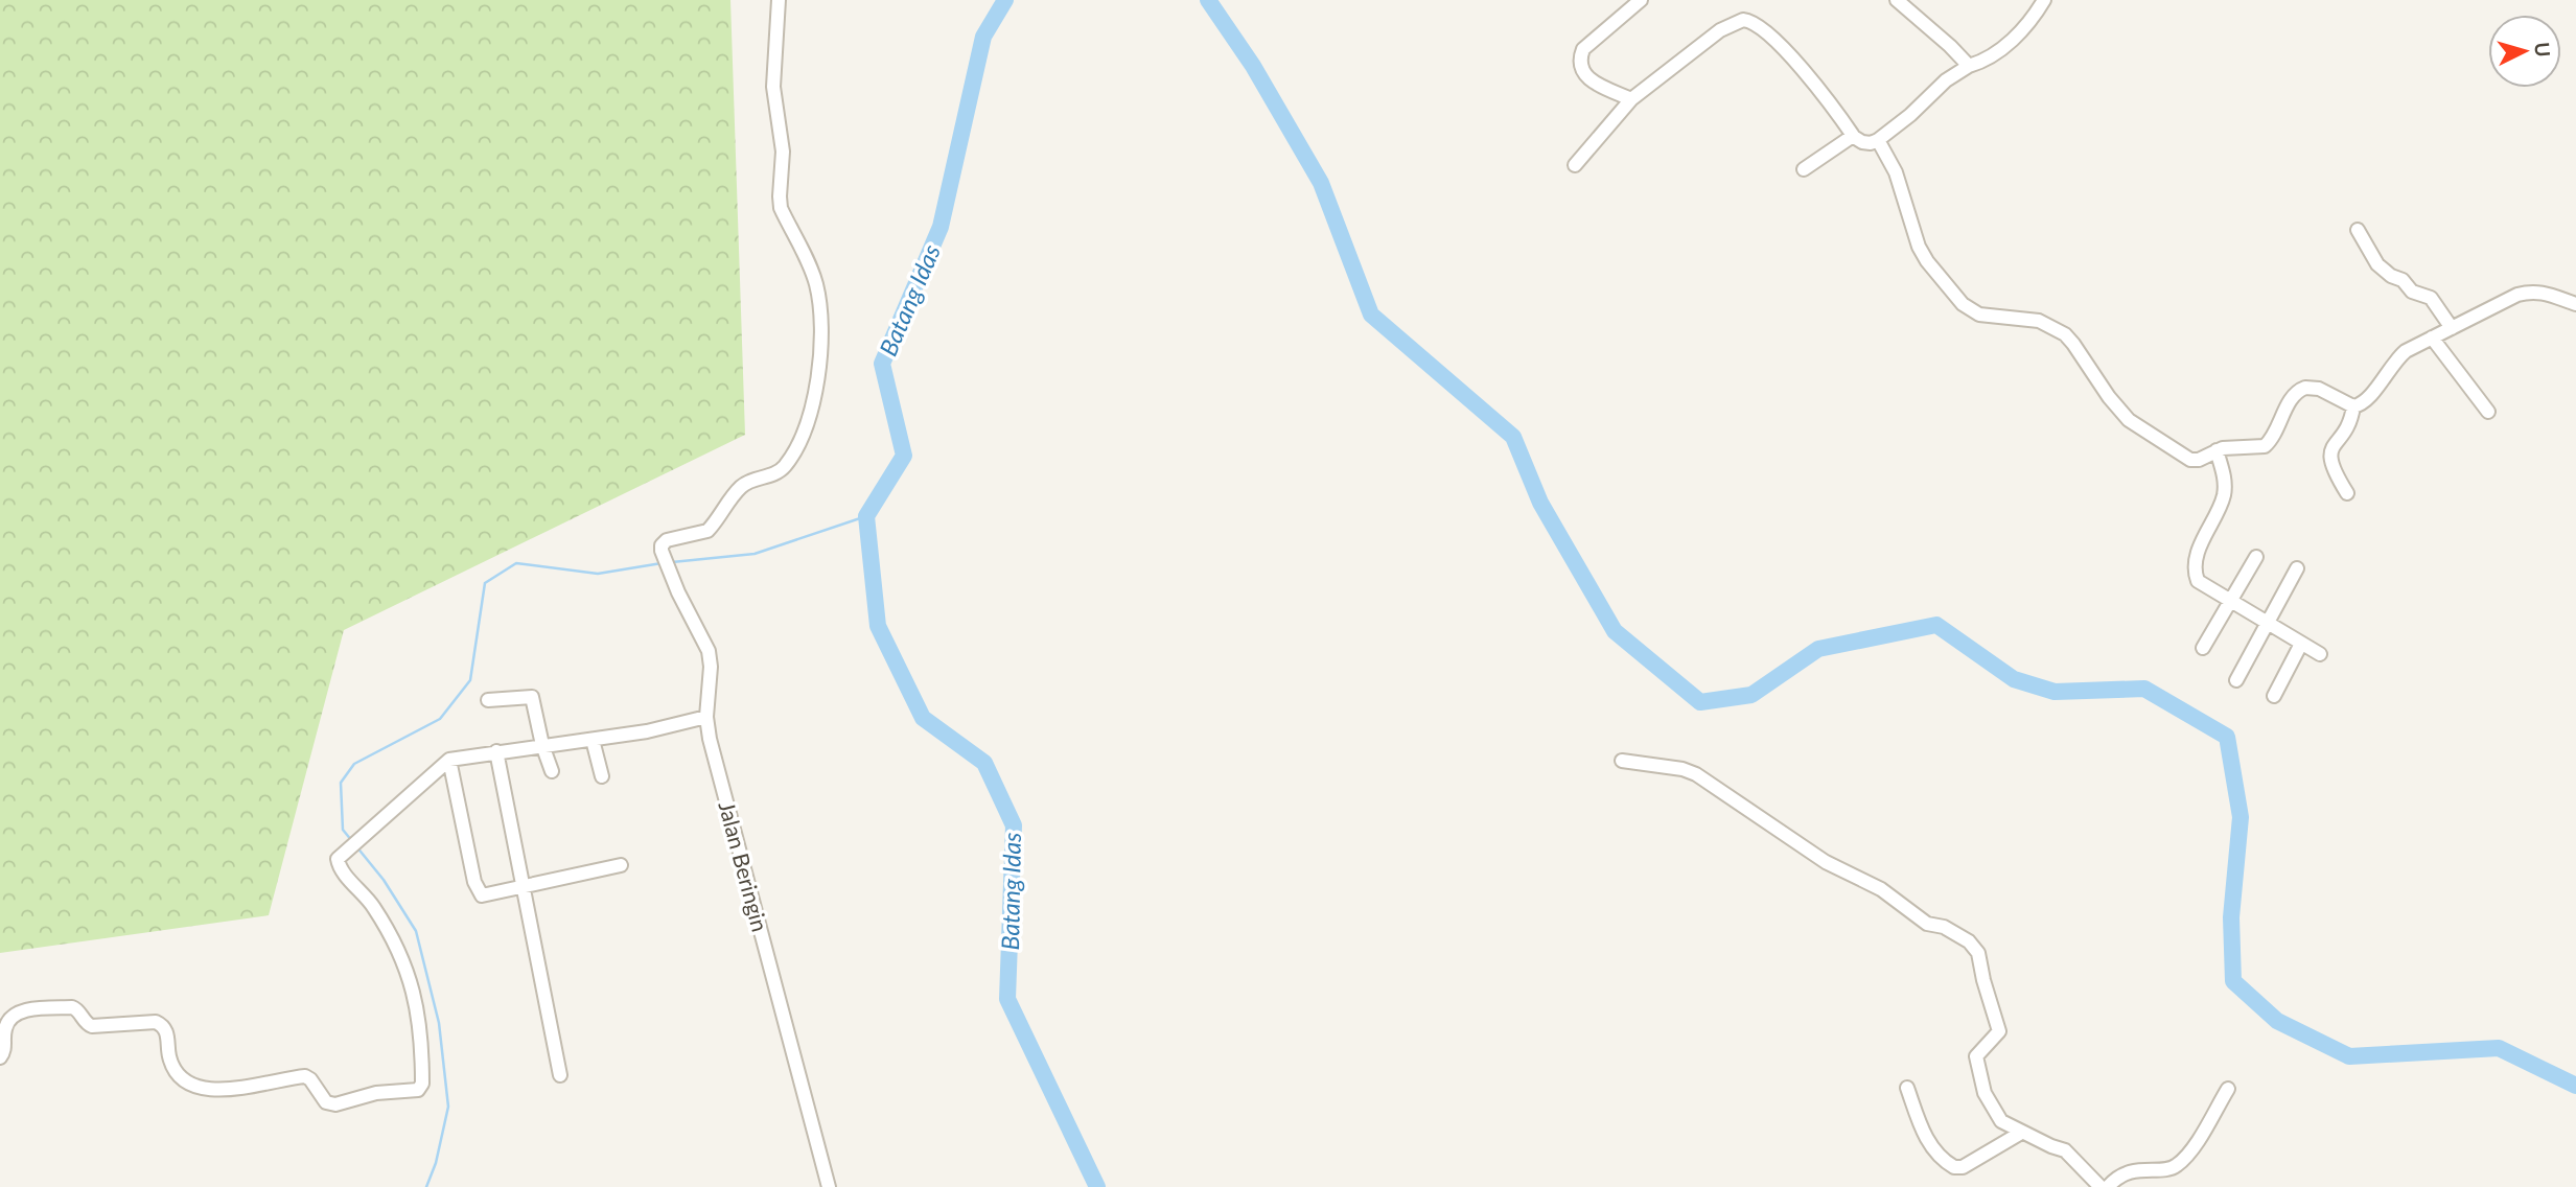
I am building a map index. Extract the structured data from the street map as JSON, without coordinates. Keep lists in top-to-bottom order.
{
  "streets": {
    "street": ["Jalan Beringin"]
  },
  "water": ["Batang Idas"],
  "north": "right"
}
